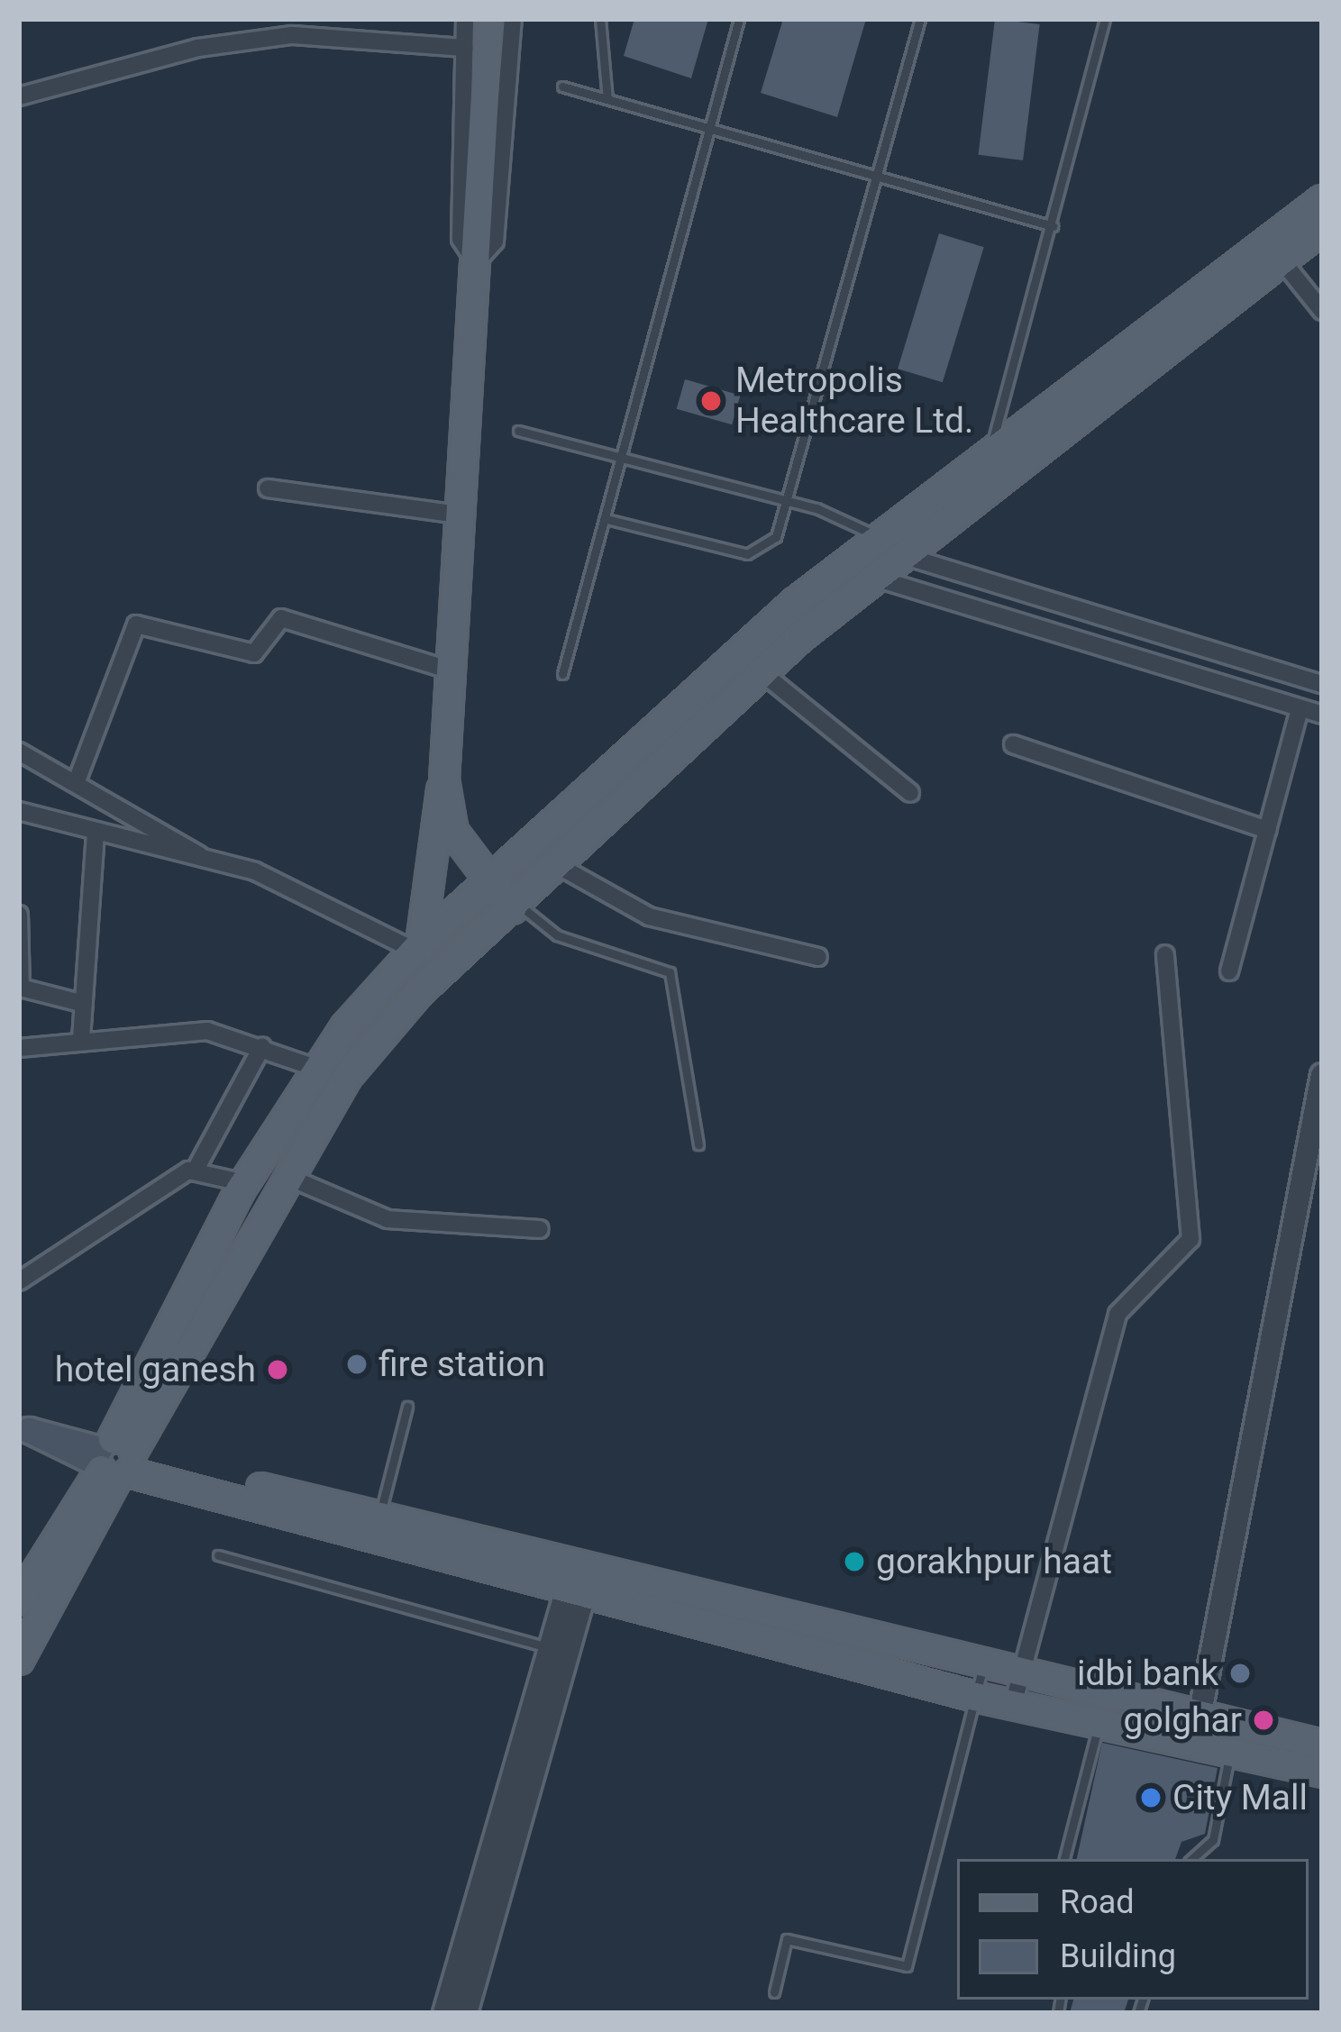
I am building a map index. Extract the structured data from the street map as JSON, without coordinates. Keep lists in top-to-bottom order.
{
  "places": [
    "Metropolis Healthcare Ltd.",
    "fire station",
    "hotel ganesh",
    "gorakhpur haat",
    "idbi bank",
    "golghar",
    "City Mall"
  ],
  "legend": ["Road", "Building"]
}
